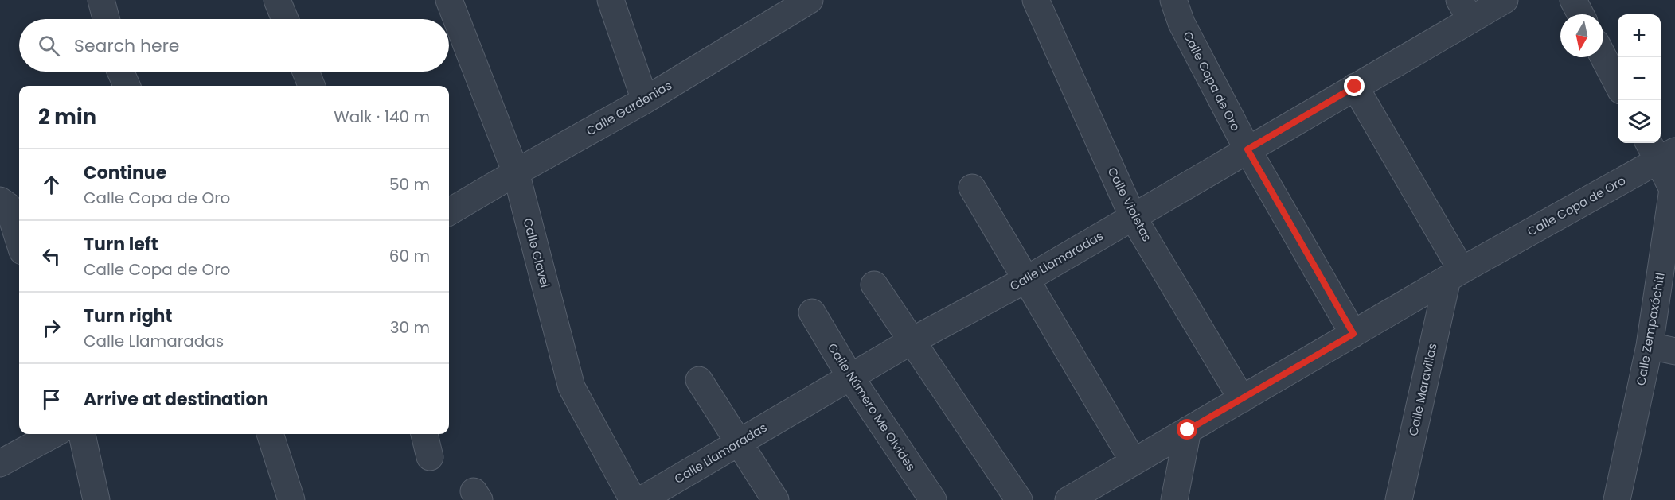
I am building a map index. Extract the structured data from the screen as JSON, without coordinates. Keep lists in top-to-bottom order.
{
  "streets": {
    "street": [
      "Calle Copa de Oro",
      "Calle Gardenias",
      "Calle Violetas",
      "Calle Clavel",
      "Calle Llamaradas",
      "Calle Zempaxóchitl",
      "Calle Maravillas",
      "Calle Número Me Olvides"
    ]
  },
  "crossings": [
    ["Calle Copa de Oro", "Calle Violetas"],
    ["Calle Copa de Oro", "Calle Llamaradas"],
    ["Calle Copa de Oro", "Calle Zempaxóchitl"],
    ["Calle Copa de Oro", "Calle Maravillas"],
    ["Calle Gardenias", "Calle Clavel"],
    ["Calle Violetas", "Calle Llamaradas"],
    ["Calle Llamaradas", "Calle Número Me Olvides"]
  ],
  "north": "bottom",
  "page": {
    "map_buttons": ["+", "−"],
    "search": "Search here",
    "heading": ["2 min", "Walk · 140 m"],
    "list": [
      ["Continue", "Calle Copa de Oro", "50 m"],
      ["Turn left", "Calle Copa de Oro", "60 m"],
      ["Turn right", "Calle Llamaradas", "30 m"],
      "Arrive at destination"
    ]
  }
}
